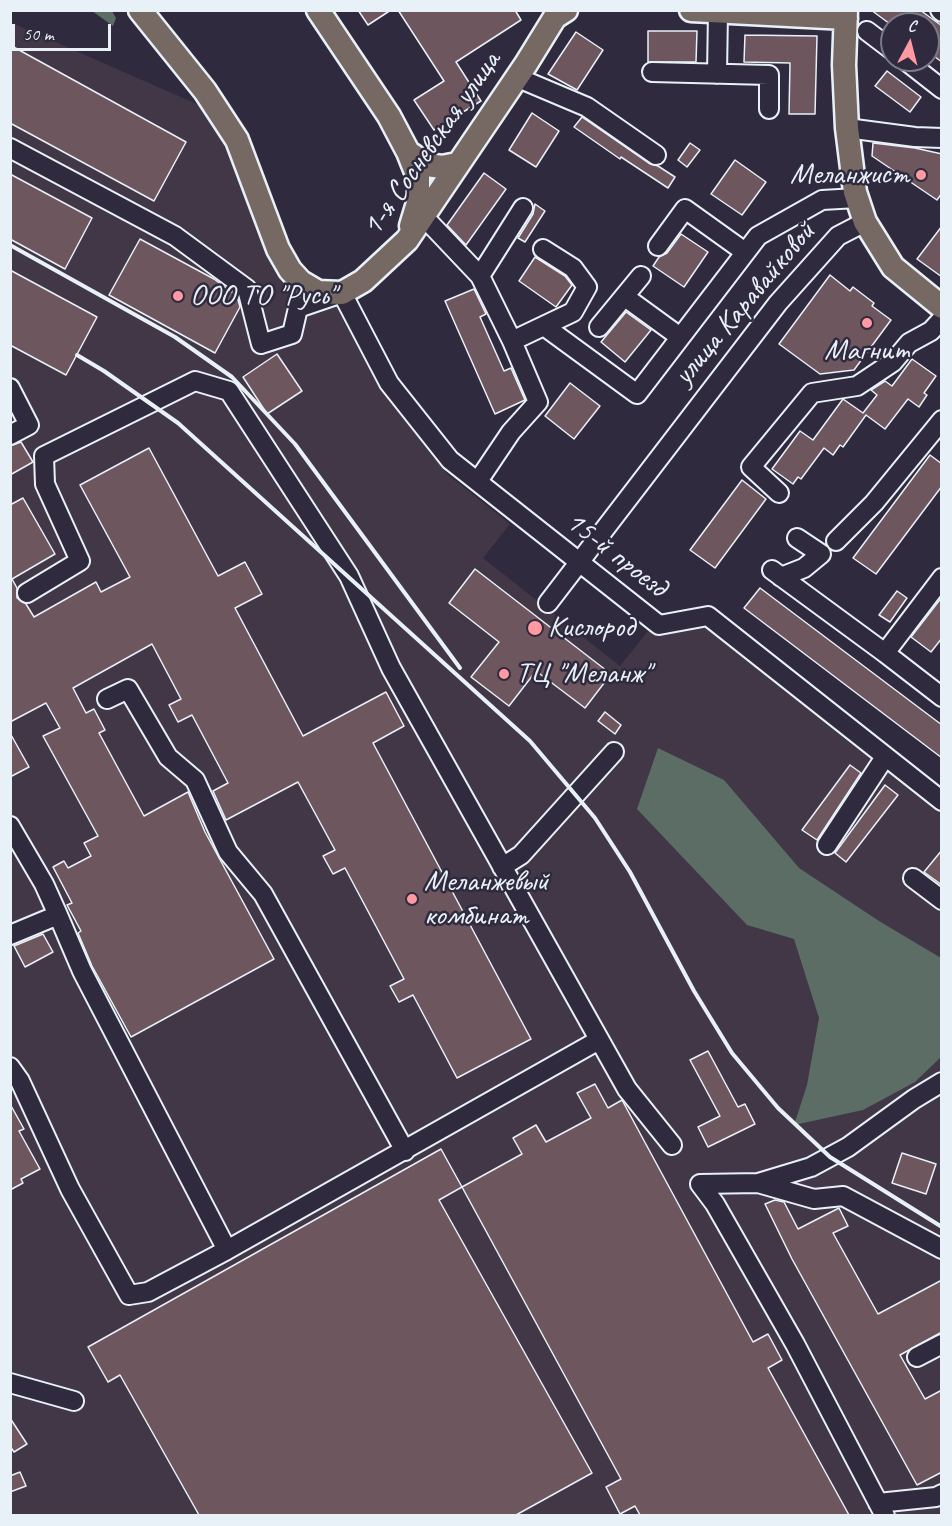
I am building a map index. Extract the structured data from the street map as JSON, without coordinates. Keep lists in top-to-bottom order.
{
  "streets": {
    "main road": ["1-я Сосневская улица", "улица Каравайковой"],
    "street": ["15-й проезд"]
  },
  "crossings": [
    ["1-я Сосневская улица", "15-й проезд"],
    ["улица Каравайковой", "15-й проезд"]
  ],
  "places": [
    "Меланжист",
    "ООО ТО \"Русь\"",
    "Магнит",
    "Кислород",
    "ТЦ \"Меланж\"",
    "Меланжевый комбинат"
  ],
  "scale_bar": "50 m",
  "north": "top"
}
